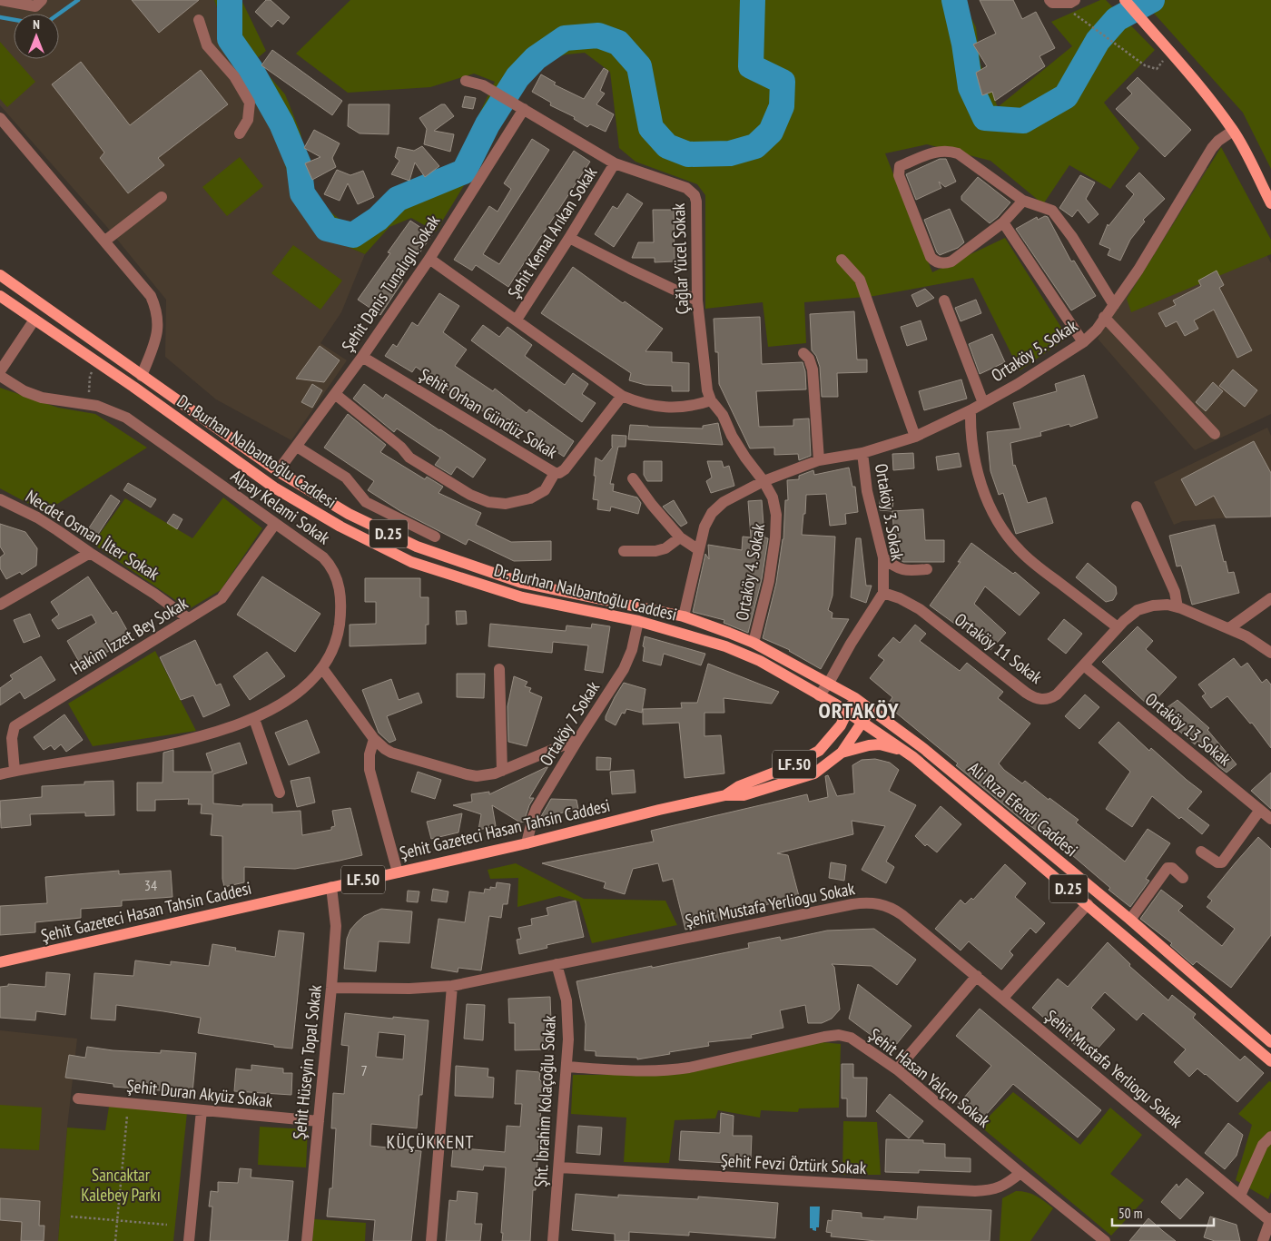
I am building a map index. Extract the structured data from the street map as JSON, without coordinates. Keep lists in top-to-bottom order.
{
  "streets": {
    "main road": [
      "Dr. Burhan Nalbantoğlu Caddesi",
      "D.25",
      "LF.50",
      "Ali Rıza Efendi Caddesi",
      "Şehit Gazeteci Hasan Tahsin Caddesi"
    ],
    "street": [
      "Şehit Kemal Arıkan Sokak",
      "Çağlar Yücel Sokak",
      "Şehit Danis Tunalıgıl Sokak",
      "Ortaköy 5. Sokak",
      "Şehit Orhan Gündüz Sokak",
      "Alpay Kelami Sokak",
      "Ortaköy 3. Sokak",
      "Necdet Osman İlter Sokak",
      "Ortaköy 4. Sokak",
      "Hakim İzzet Bey Sokak",
      "Ortaköy 11 Sokak",
      "Ortaköy 7 Sokak",
      "Ortaköy 13 Sokak",
      "Şehit Mustafa Yerliogu Sokak",
      "Şehit Hüseyin Topal Sokak",
      "Şehit Hasan Yalçın Sokak",
      "Şehit Duran Akyüz Sokak",
      "Şht. İbrahim Kolaçoğlu Sokak",
      "Şehit Fevzi Öztürk Sokak"
    ]
  },
  "crossings": [
    ["Şehit Kemal Arıkan Sokak", "Çağlar Yücel Sokak"],
    ["Çağlar Yücel Sokak", "Şehit Danis Tunalıgıl Sokak"],
    ["Çağlar Yücel Sokak", "Ortaköy 5. Sokak"],
    ["Çağlar Yücel Sokak", "Ortaköy 4. Sokak"],
    ["Şehit Danis Tunalıgıl Sokak", "Şehit Orhan Gündüz Sokak"],
    ["Şehit Danis Tunalıgıl Sokak", "Dr. Burhan Nalbantoğlu Caddesi"],
    ["Ortaköy 5. Sokak", "Dr. Burhan Nalbantoğlu Caddesi"],
    ["Ortaköy 5. Sokak", "Ortaköy 3. Sokak"],
    ["Ortaköy 5. Sokak", "Ortaköy 4. Sokak"],
    ["Dr. Burhan Nalbantoğlu Caddesi", "Ortaköy 4. Sokak"],
    ["Dr. Burhan Nalbantoğlu Caddesi", "Ortaköy 7 Sokak"],
    ["Dr. Burhan Nalbantoğlu Caddesi", "Ali Rıza Efendi Caddesi"],
    ["Dr. Burhan Nalbantoğlu Caddesi", "Şehit Gazeteci Hasan Tahsin Caddesi"],
    ["Alpay Kelami Sokak", "Hakim İzzet Bey Sokak"],
    ["Ortaköy 3. Sokak", "Ortaköy 11 Sokak"],
    ["Necdet Osman İlter Sokak", "Hakim İzzet Bey Sokak"],
    ["Ortaköy 11 Sokak", "Ortaköy 13 Sokak"],
    ["Ortaköy 7 Sokak", "Şehit Gazeteci Hasan Tahsin Caddesi"],
    ["Ali Rıza Efendi Caddesi", "Şehit Gazeteci Hasan Tahsin Caddesi"],
    ["Şehit Gazeteci Hasan Tahsin Caddesi", "Şehit Hüseyin Topal Sokak"],
    ["Şehit Mustafa Yerliogu Sokak", "Şehit Hüseyin Topal Sokak"],
    ["Şehit Mustafa Yerliogu Sokak", "Şht. İbrahim Kolaçoğlu Sokak"],
    ["Şehit Hüseyin Topal Sokak", "Şehit Duran Akyüz Sokak"],
    ["Şehit Hasan Yalçın Sokak", "Şht. İbrahim Kolaçoğlu Sokak"],
    ["Şehit Hasan Yalçın Sokak", "Şehit Fevzi Öztürk Sokak"],
    ["Şht. İbrahim Kolaçoğlu Sokak", "Şehit Fevzi Öztürk Sokak"]
  ],
  "districts": ["ORTAKÖY", "KÜÇÜKKENT"],
  "parks": ["Sancaktar Kalebey Parkı"],
  "house_numbers": ["34", "7"],
  "scale_bar": "50 m",
  "north": "top"
}
